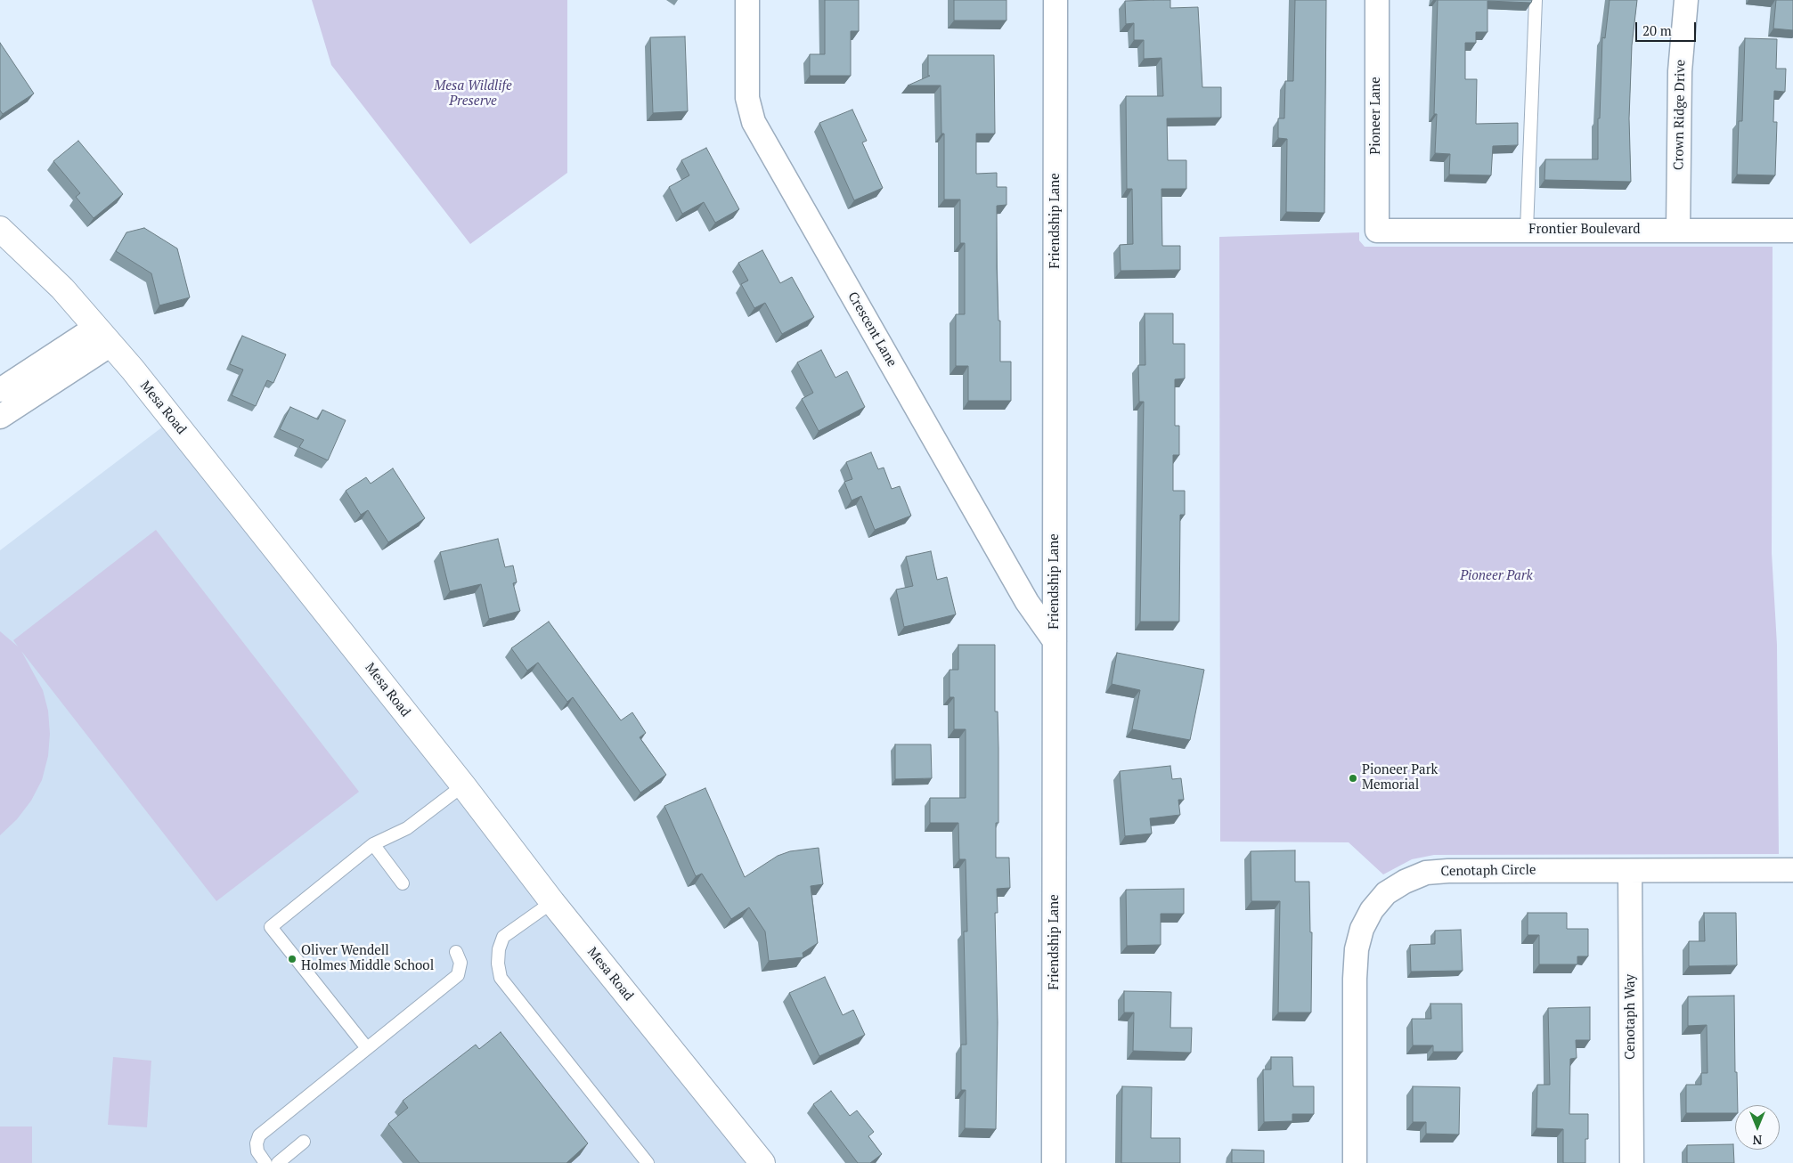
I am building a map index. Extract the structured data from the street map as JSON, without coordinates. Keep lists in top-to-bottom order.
{
  "streets": {
    "main road": ["Mesa Road"],
    "street": [
      "Crown Ridge Drive",
      "Pioneer Lane",
      "Friendship Lane",
      "Frontier Boulevard",
      "Crescent Lane",
      "Cenotaph Circle",
      "Cenotaph Way"
    ]
  },
  "crossings": [
    ["Crown Ridge Drive", "Frontier Boulevard"],
    ["Pioneer Lane", "Frontier Boulevard"],
    ["Friendship Lane", "Crescent Lane"],
    ["Cenotaph Circle", "Cenotaph Way"]
  ],
  "parks": ["Mesa Wildlife Preserve", "Pioneer Park"],
  "places": ["Pioneer Park Memorial", "Oliver Wendell Holmes Middle School"],
  "scale_bar": "20 m",
  "north": "bottom"
}
